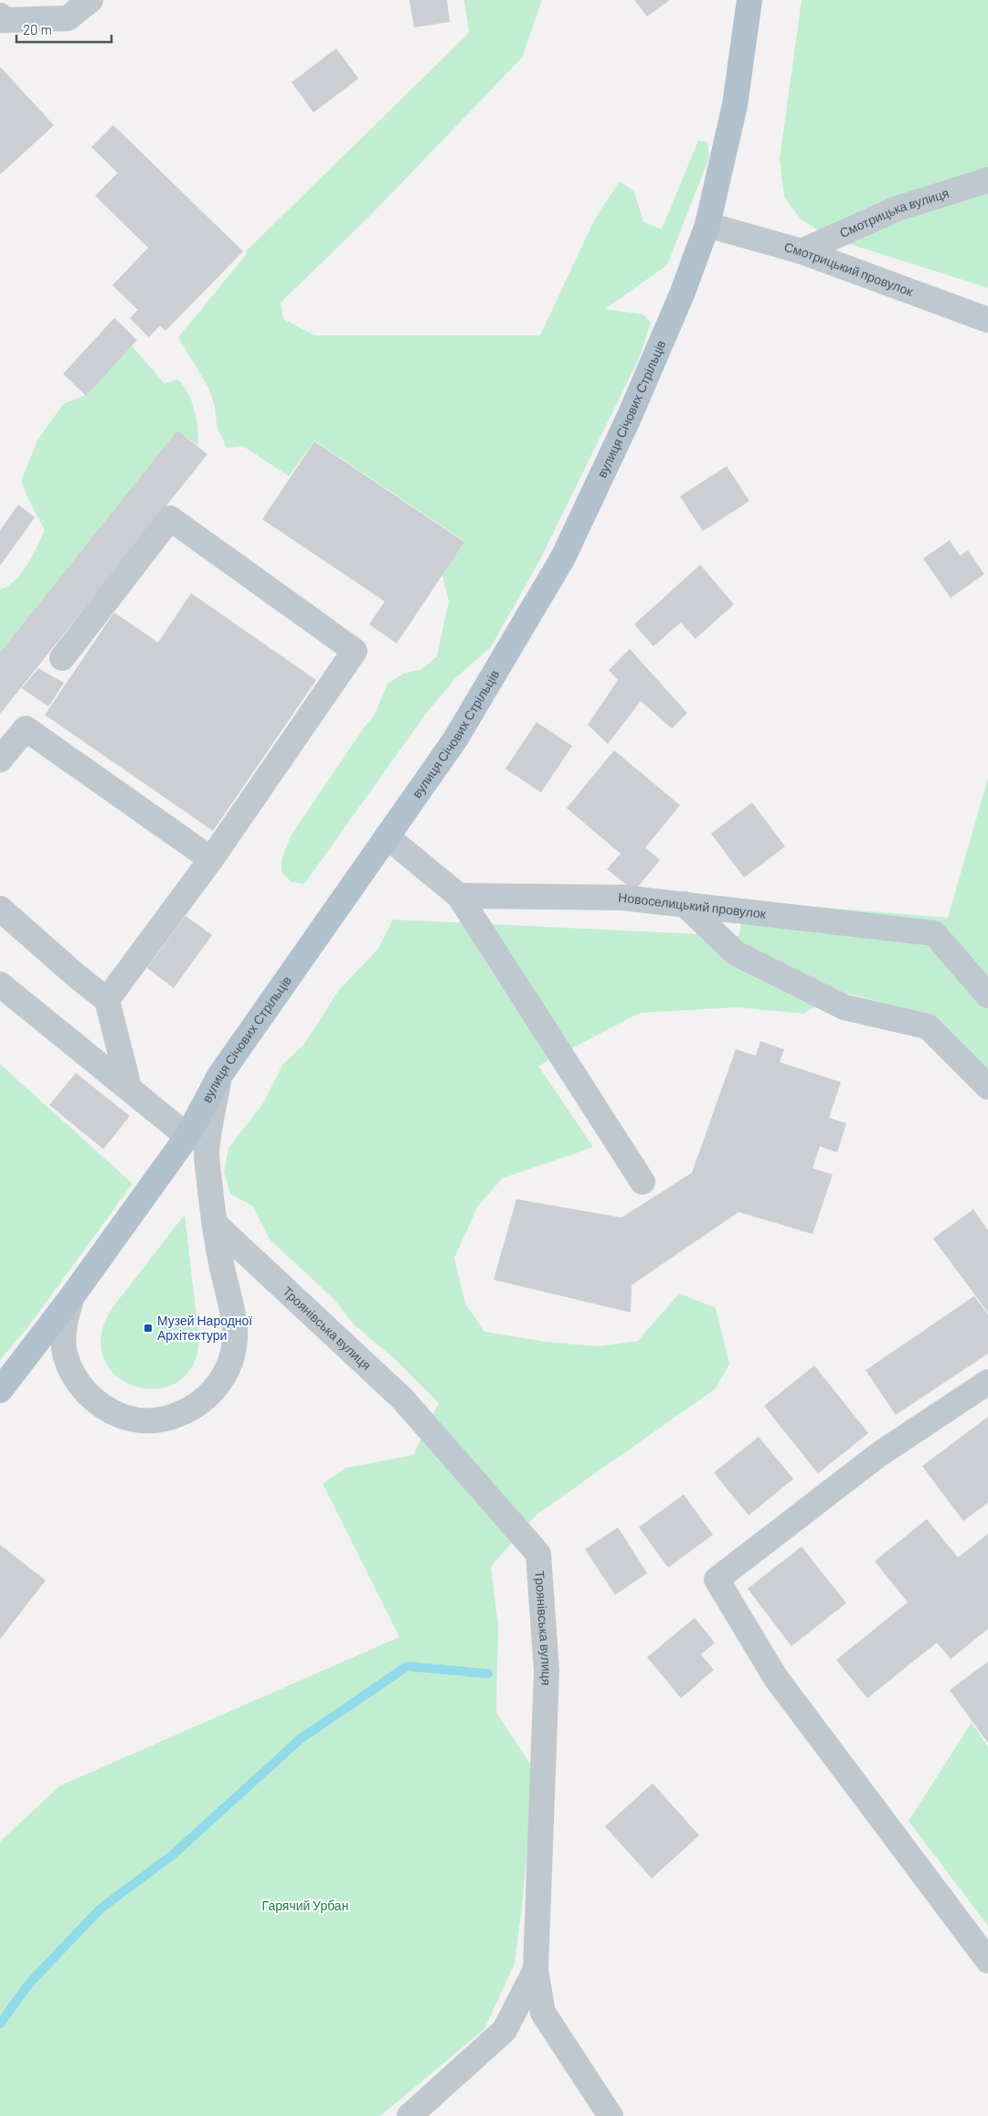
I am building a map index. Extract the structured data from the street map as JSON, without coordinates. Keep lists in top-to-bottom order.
{
  "streets": {
    "main road": ["вулиця Січових Стрільців"],
    "street": [
      "Смотрицька вулиця",
      "Смотрицький провулок",
      "Новоселицький провулок",
      "Троянівська вулиця"
    ]
  },
  "crossings": [
    ["Смотрицька вулиця", "Смотрицький провулок"],
    ["Смотрицький провулок", "вулиця Січових Стрільців"]
  ],
  "parks": ["Гарячий Урбан"],
  "places": {
    "transit": ["Музей Народної Архітектури"]
  },
  "scale_bar": "20 m"
}
